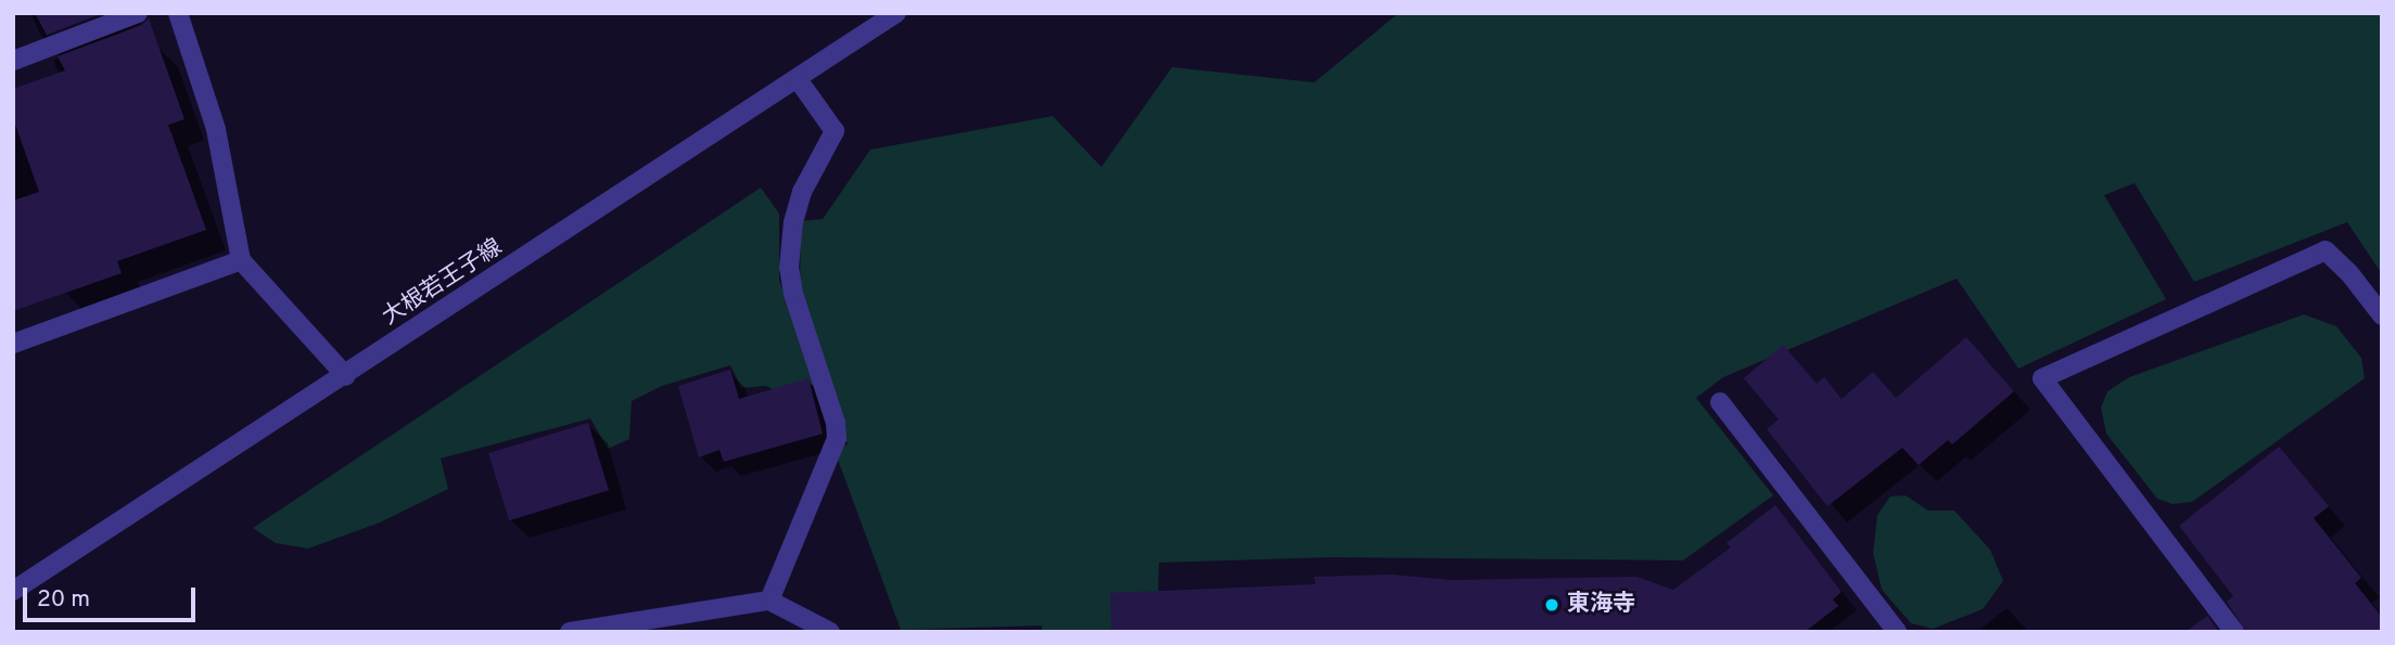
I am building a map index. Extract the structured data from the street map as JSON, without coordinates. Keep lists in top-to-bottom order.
{
  "streets": {
    "street": ["大根若王子線"]
  },
  "places": ["東海寺"],
  "scale_bar": "20 m"
}
